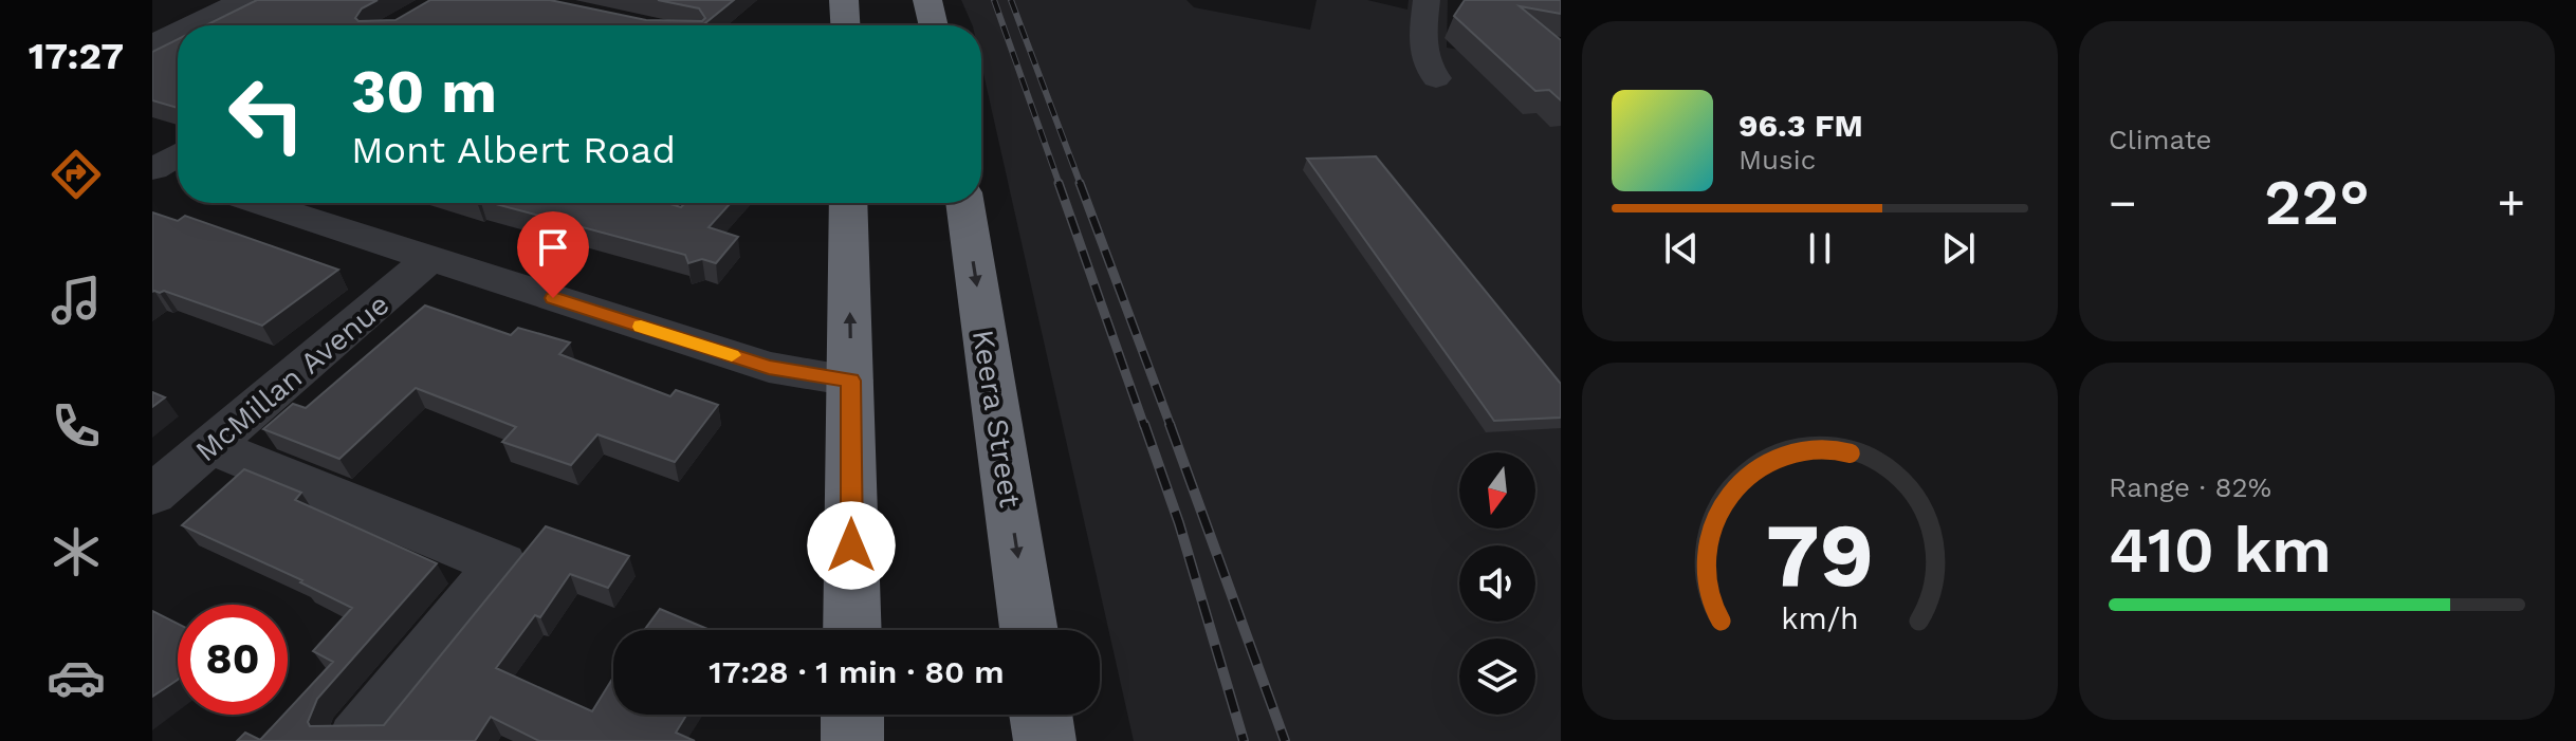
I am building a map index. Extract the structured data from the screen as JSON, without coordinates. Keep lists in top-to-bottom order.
{
  "streets": {
    "highway": ["Keera Street"],
    "street": ["McMillan Avenue"]
  },
  "north": "bottom",
  "page": {
    "tabs": "17:27",
    "tile": [
      "Climate",
      ["Range · 82%", "410 km"]
    ],
    "turn": ["30 m", "Mont Albert Road"],
    "song": ["96.3 FM", "Music"],
    "heat": ["−", "22°", "+"],
    "limit": "80",
    "trip": "17:28 · 1 min · 80 m",
    "gauge": ["79", "km/h"]
  }
}
